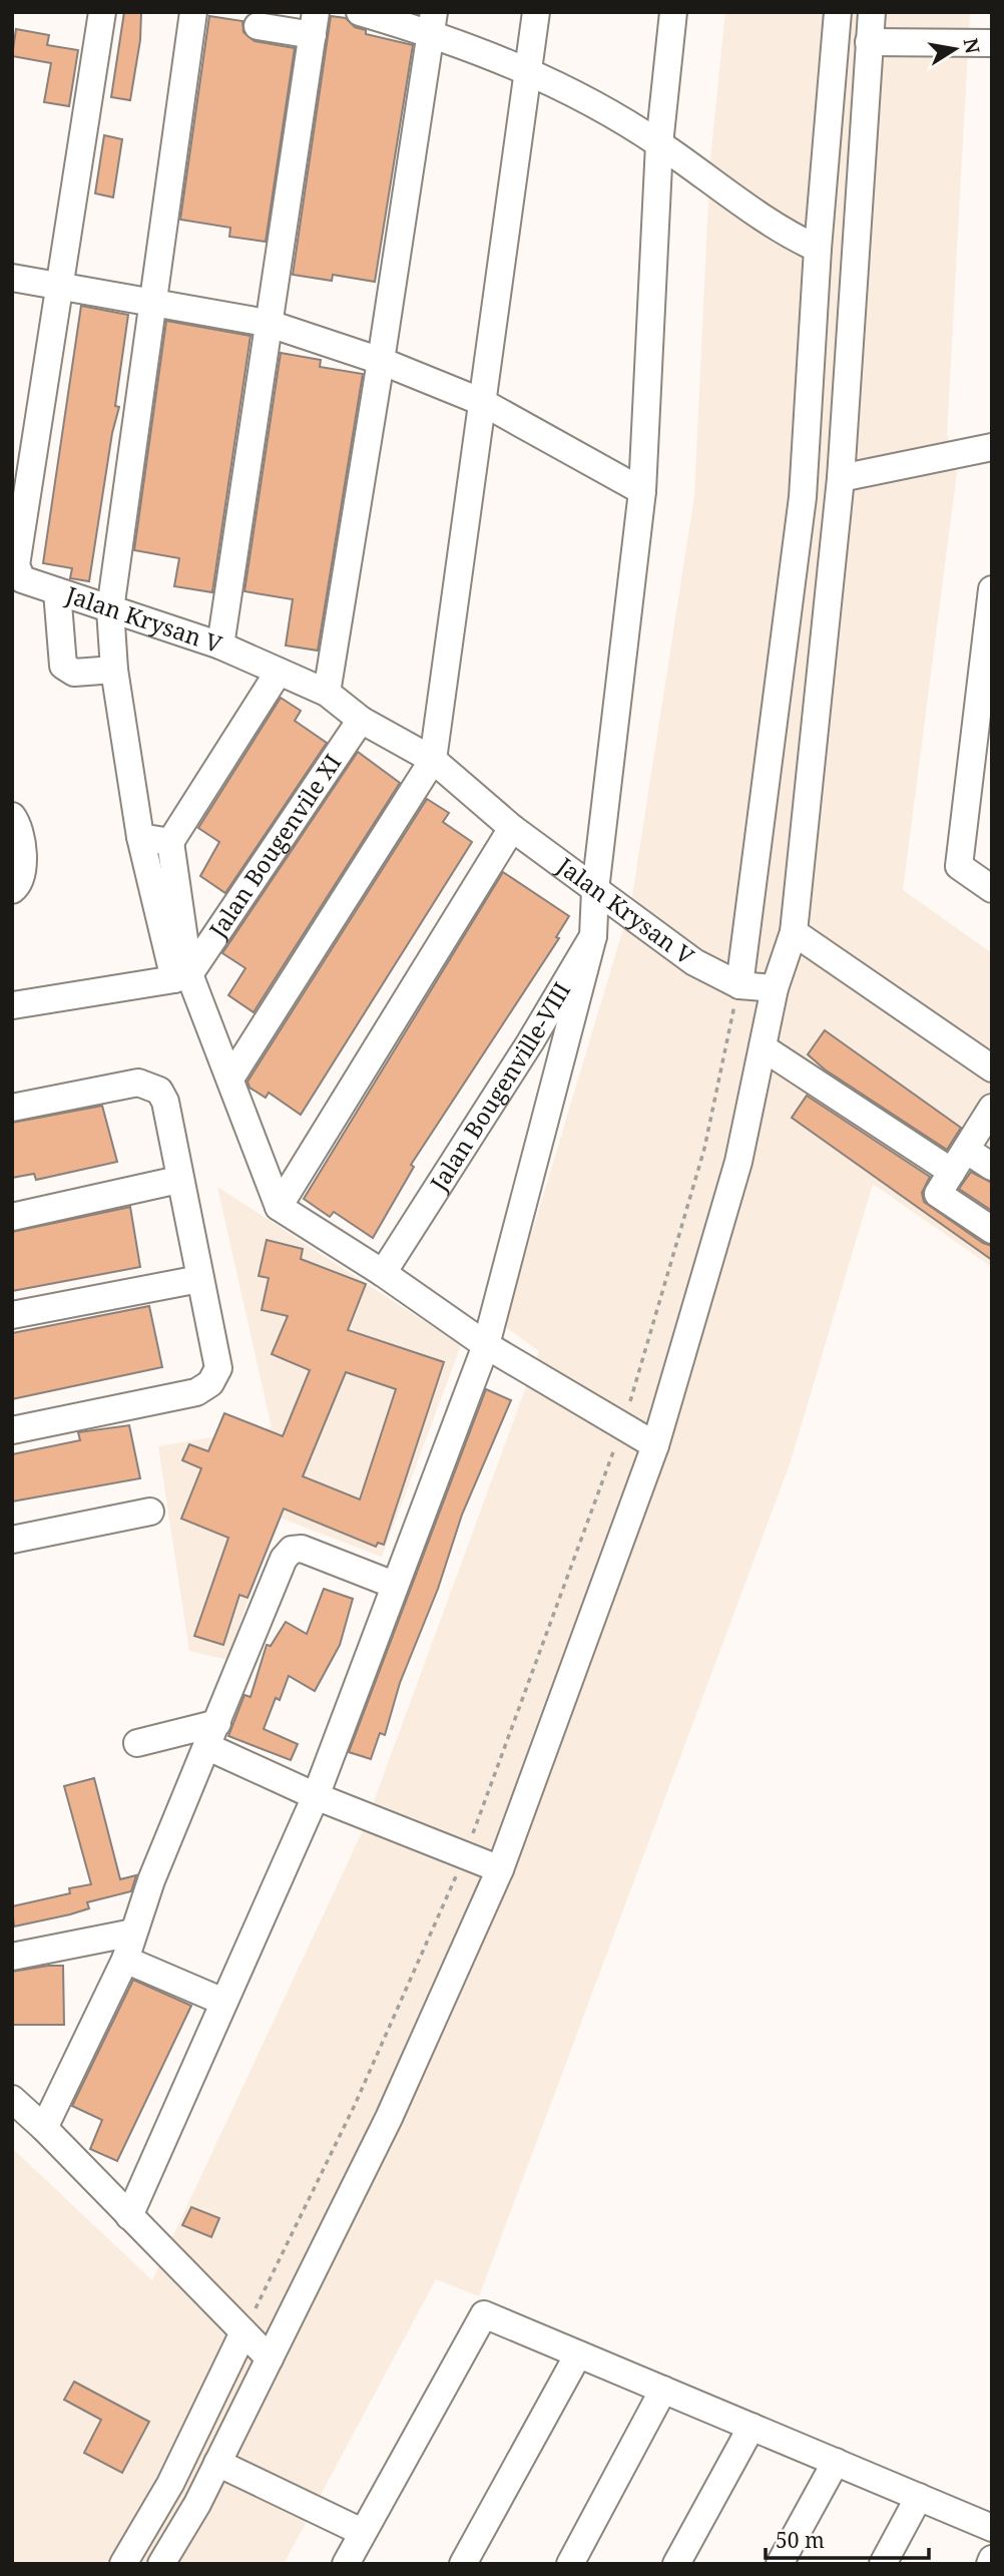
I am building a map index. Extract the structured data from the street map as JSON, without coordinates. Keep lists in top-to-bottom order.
{
  "streets": {
    "street": ["Jalan Krysan V", "Jalan Bougenvile XI", "Jalan Bougenville-VIII"]
  },
  "crossings": [
    ["Jalan Krysan V", "Jalan Bougenvile XI"],
    ["Jalan Krysan V", "Jalan Bougenville-VIII"]
  ],
  "scale_bar": "50 m",
  "north": "right"
}
